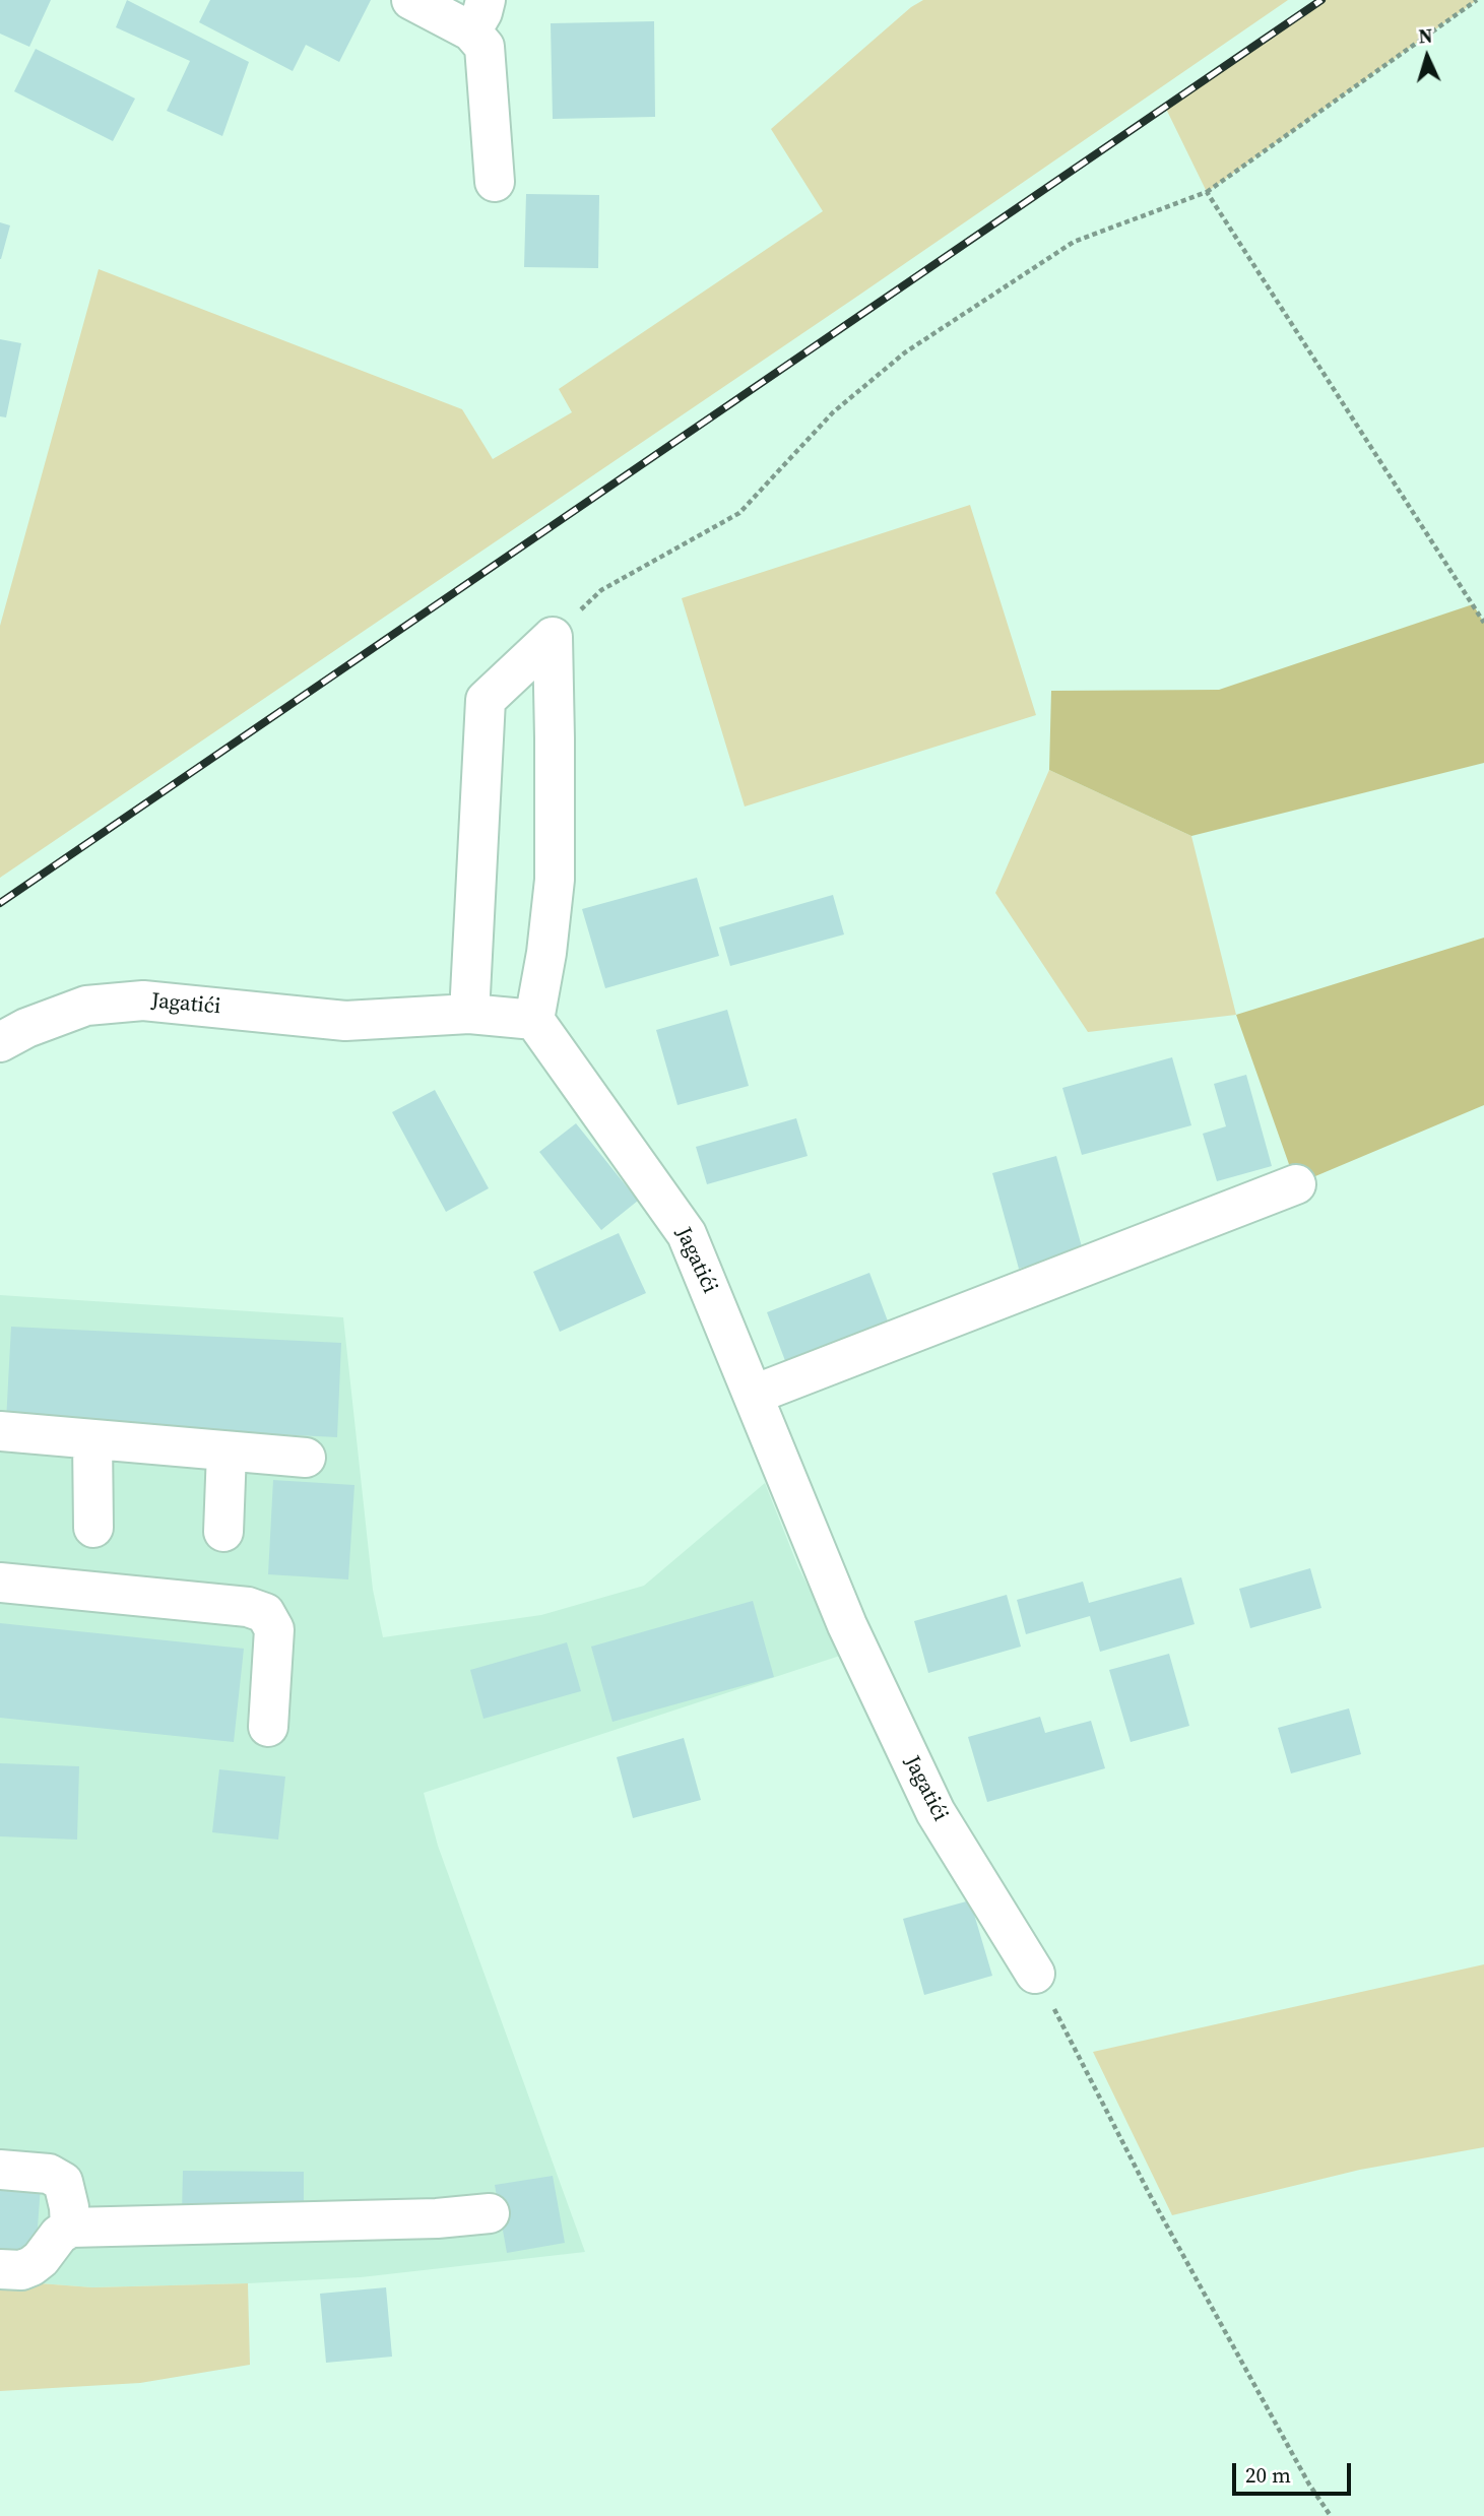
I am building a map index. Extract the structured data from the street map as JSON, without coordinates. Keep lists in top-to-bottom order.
{
  "streets": {
    "street": ["Jagatići"]
  },
  "scale_bar": "20 m",
  "north": "top"
}
